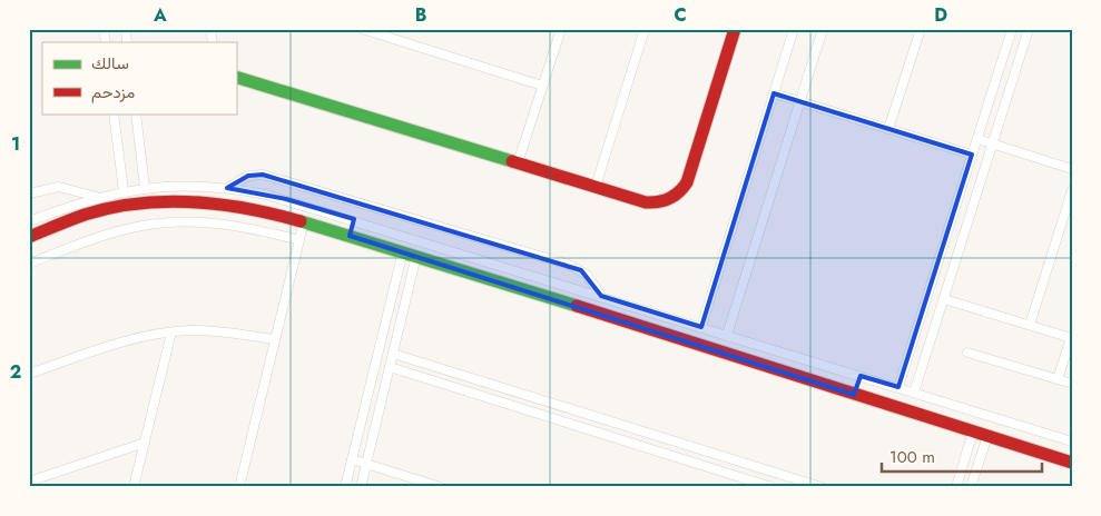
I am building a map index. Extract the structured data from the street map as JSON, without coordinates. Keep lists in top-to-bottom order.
{
  "legend": ["سالك", "مزدحم"],
  "scale_bar": "100 m",
  "grid": {
    "columns": [
      "A",
      "B",
      "C",
      "D"
    ],
    "rows": ["1", "2"]
  }
}
